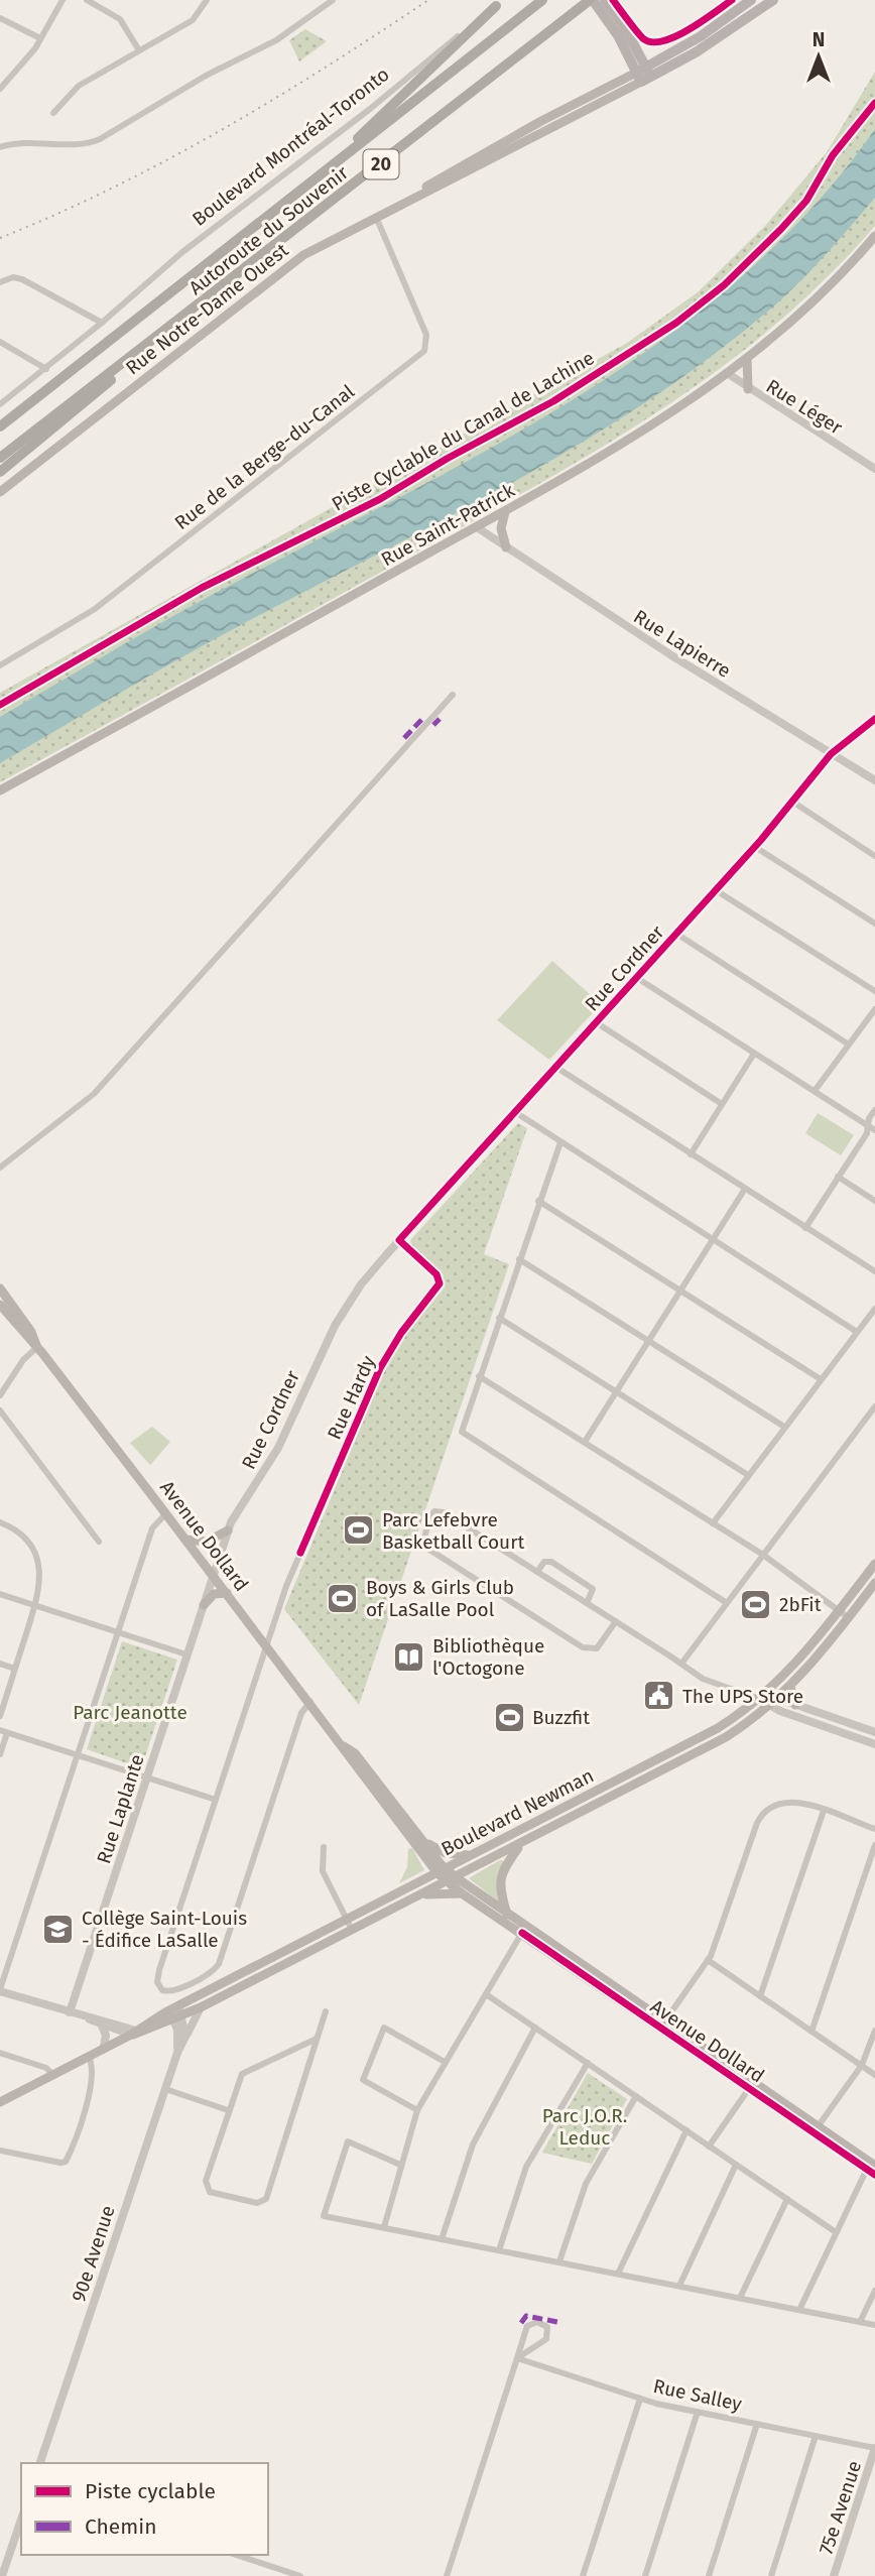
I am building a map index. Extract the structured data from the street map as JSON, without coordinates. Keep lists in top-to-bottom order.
{
  "streets": {
    "highway": ["20", "Autoroute du Souvenir"],
    "main road": [
      "Rue Notre-Dame Ouest",
      "Rue Saint-Patrick",
      "Avenue Dollard",
      "Boulevard Newman"
    ],
    "street": [
      "Boulevard Montréal-Toronto",
      "Rue Léger",
      "Rue de la Berge-du-Canal",
      "Rue Lapierre",
      "Rue Cordner",
      "Rue Hardy",
      "Rue Laplante",
      "90e Avenue",
      "Rue Salley",
      "75e Avenue"
    ],
    "cycle path": ["Piste Cyclable du Canal de Lachine"]
  },
  "crossings": [
    ["Rue Notre-Dame Ouest", "Rue de la Berge-du-Canal"],
    ["Rue Léger", "Rue Saint-Patrick"],
    ["Rue Saint-Patrick", "Rue Lapierre"],
    ["Rue Lapierre", "Rue Cordner"],
    ["Rue Cordner", "Rue Hardy"],
    ["Rue Cordner", "Avenue Dollard"],
    ["Rue Cordner", "Rue Laplante"],
    ["Rue Hardy", "Avenue Dollard"],
    ["Avenue Dollard", "Rue Laplante"],
    ["Avenue Dollard", "Boulevard Newman"],
    ["Boulevard Newman", "90e Avenue"],
    ["Rue Salley", "75e Avenue"]
  ],
  "parks": ["Parc Jeanotte", "Parc J.O.R. Leduc"],
  "places": {
    "sports": [
      "Parc Lefebvre Basketball Court",
      "Boys & Girls Club of LaSalle Pool",
      "2bFit",
      "Buzzfit"
    ],
    "library": ["Bibliothèque l'Octogone"],
    "public building": ["The UPS Store"],
    "school or university": ["Collège Saint-Louis - Édifice LaSalle"]
  },
  "legend": ["Piste cyclable", "Chemin"],
  "north": "top"
}
